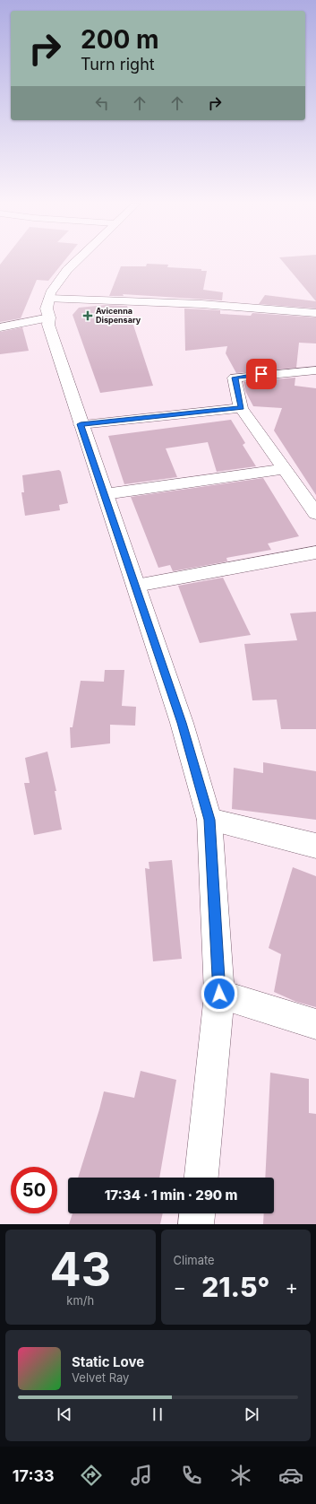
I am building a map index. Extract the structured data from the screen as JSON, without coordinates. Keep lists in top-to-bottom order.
{
  "places": {
    "health": ["Avicenna Dispensary"]
  },
  "page": {
    "turn": ["200 m", "Turn right"],
    "limit": "50",
    "trip": "17:34 · 1 min · 290 m",
    "tile": [
      ["43", "km/h"],
      "Climate"
    ],
    "heat": ["−", "21.5°", "+"],
    "song": ["Static Love", "Velvet Ray"],
    "tabs": "17:33"
  }
}
